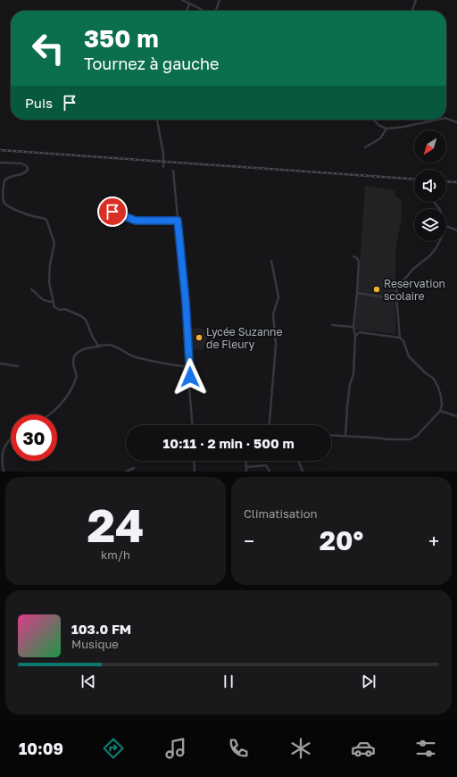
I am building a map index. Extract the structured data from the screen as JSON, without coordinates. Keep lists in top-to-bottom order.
{
  "places": ["Reservation scolaire", "Lycée Suzanne de Fleury"],
  "north": "bottom left",
  "page": {
    "turn": ["350 m", "Tournez à gauche"],
    "then": "Puis",
    "limit": "30",
    "trip": "10:11 · 2 min · 500 m",
    "tile": [
      ["24", "km/h"],
      "Climatisation"
    ],
    "heat": ["−", "20°", "+"],
    "song": ["103.0 FM", "Musique"],
    "tabs": "10:09"
  }
}
